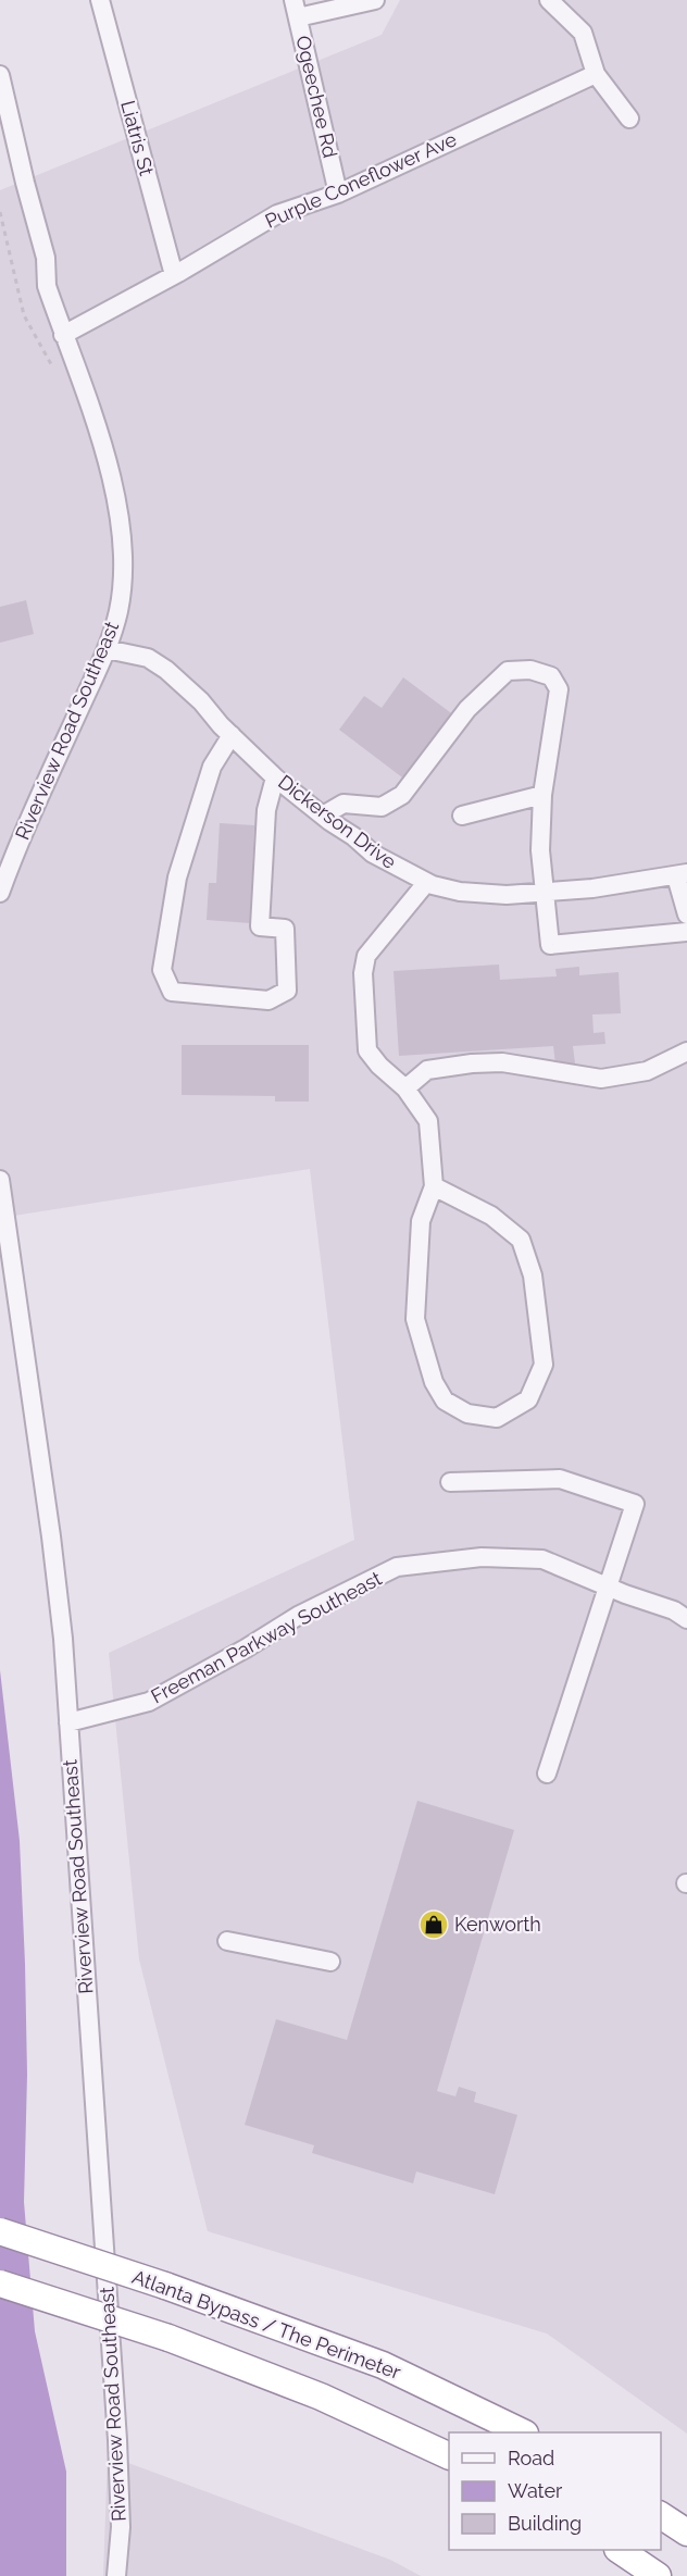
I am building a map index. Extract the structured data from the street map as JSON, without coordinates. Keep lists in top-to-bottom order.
{
  "streets": {
    "highway": ["Atlanta Bypass / The Perimeter"],
    "street": [
      "Ogeechee Rd",
      "Liatris St",
      "Purple Coneflower Ave",
      "Riverview Road Southeast",
      "Dickerson Drive",
      "Freeman Parkway Southeast"
    ]
  },
  "crossings": [
    ["Ogeechee Rd", "Purple Coneflower Ave"],
    ["Liatris St", "Purple Coneflower Ave"],
    ["Purple Coneflower Ave", "Riverview Road Southeast"],
    ["Riverview Road Southeast", "Dickerson Drive"],
    ["Riverview Road Southeast", "Freeman Parkway Southeast"]
  ],
  "places": {
    "shop": ["Kenworth"]
  },
  "legend": ["Road", "Water", "Building"]
}
